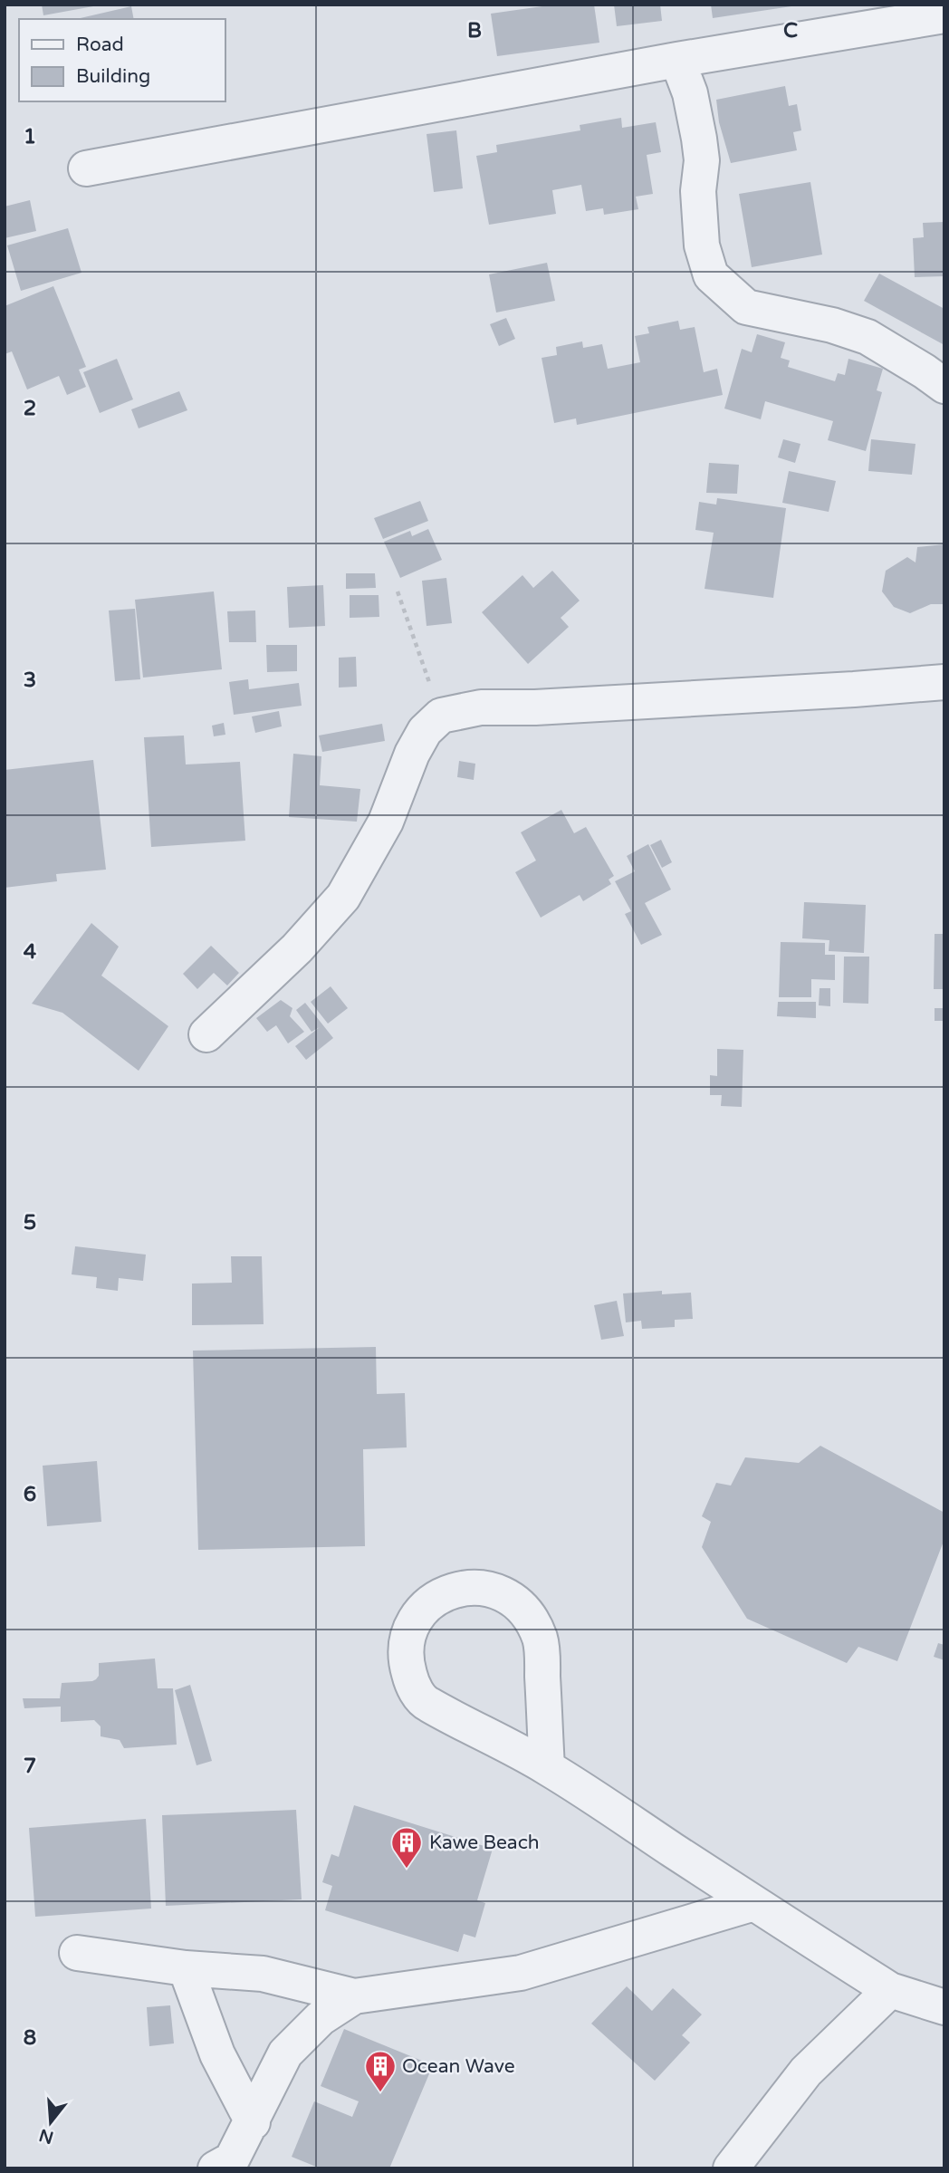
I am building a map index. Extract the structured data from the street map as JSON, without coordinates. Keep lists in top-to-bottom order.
{
  "places": {
    "building": ["Kawe Beach", "Ocean Wave"]
  },
  "legend": ["Road", "Building"],
  "north": "bottom",
  "grid": {
    "columns": ["B", "C"],
    "rows": [
      "1",
      "2",
      "3",
      "4",
      "5",
      "6",
      "7",
      "8"
    ]
  }
}
